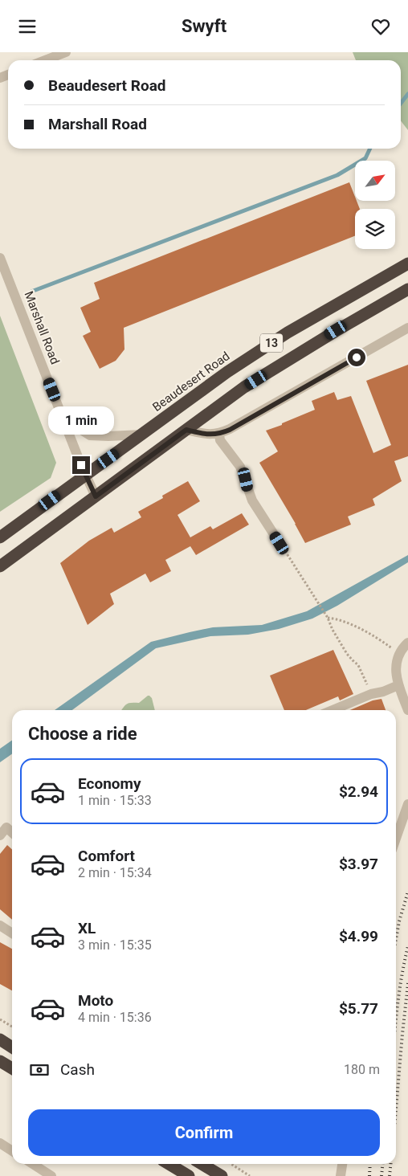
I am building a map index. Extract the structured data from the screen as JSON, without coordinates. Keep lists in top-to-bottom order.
{
  "streets": {
    "highway": ["13", "Beaudesert Road"],
    "street": ["Marshall Road"]
  },
  "crossings": [
    ["Marshall Road", "13"],
    ["Marshall Road", "Beaudesert Road"]
  ],
  "north": "top right",
  "page": {
    "header": "Swyft",
    "banner": ["Beaudesert Road", "Marshall Road"],
    "bubble": "1 min",
    "heading": "Choose a ride",
    "list": [
      {
        "name": "Economy",
        "note": "1 min · 15:33",
        "value": "$2.94"
      },
      {
        "name": "Comfort",
        "note": "2 min · 15:34",
        "value": "$3.97"
      },
      {
        "name": "XL",
        "note": "3 min · 15:35",
        "value": "$4.99"
      },
      {
        "name": "Moto",
        "note": "4 min · 15:36",
        "value": "$5.77"
      }
    ],
    "pay": ["Cash", "180 m"],
    "buttons": "Confirm"
  }
}
